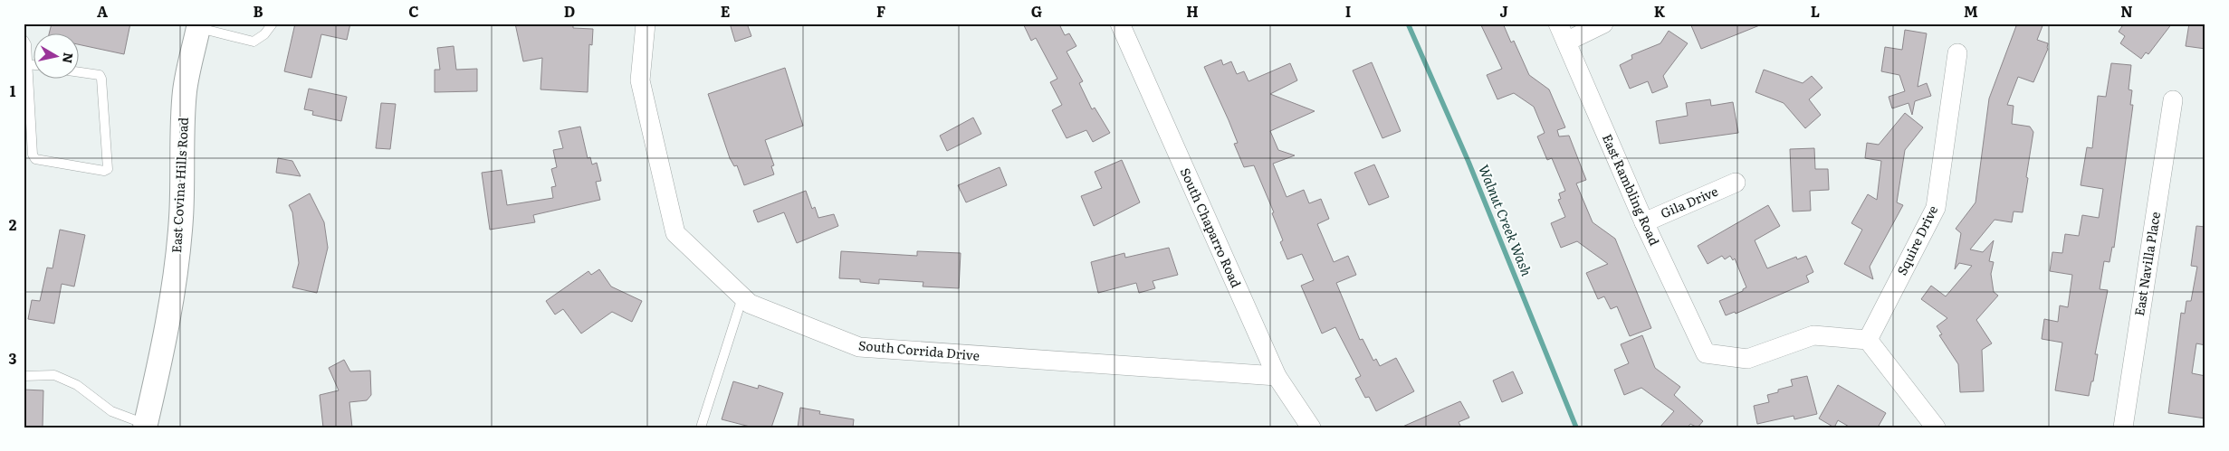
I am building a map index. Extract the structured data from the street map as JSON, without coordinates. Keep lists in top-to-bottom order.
{
  "streets": {
    "street": [
      "East Covina Hills Road",
      "East Rambling Road",
      "Gila Drive",
      "South Chaparro Road",
      "Squire Drive",
      "East Navilla Place",
      "South Corrida Drive"
    ]
  },
  "crossings": [
    ["East Rambling Road", "Gila Drive"],
    ["East Rambling Road", "Squire Drive"],
    ["South Chaparro Road", "South Corrida Drive"]
  ],
  "water": ["Walnut Creek Wash"],
  "north": "right",
  "grid": {
    "columns": [
      "A",
      "B",
      "C",
      "D",
      "E",
      "F",
      "G",
      "H",
      "I",
      "J",
      "K",
      "L",
      "M",
      "N"
    ],
    "rows": ["1", "2", "3"]
  }
}
